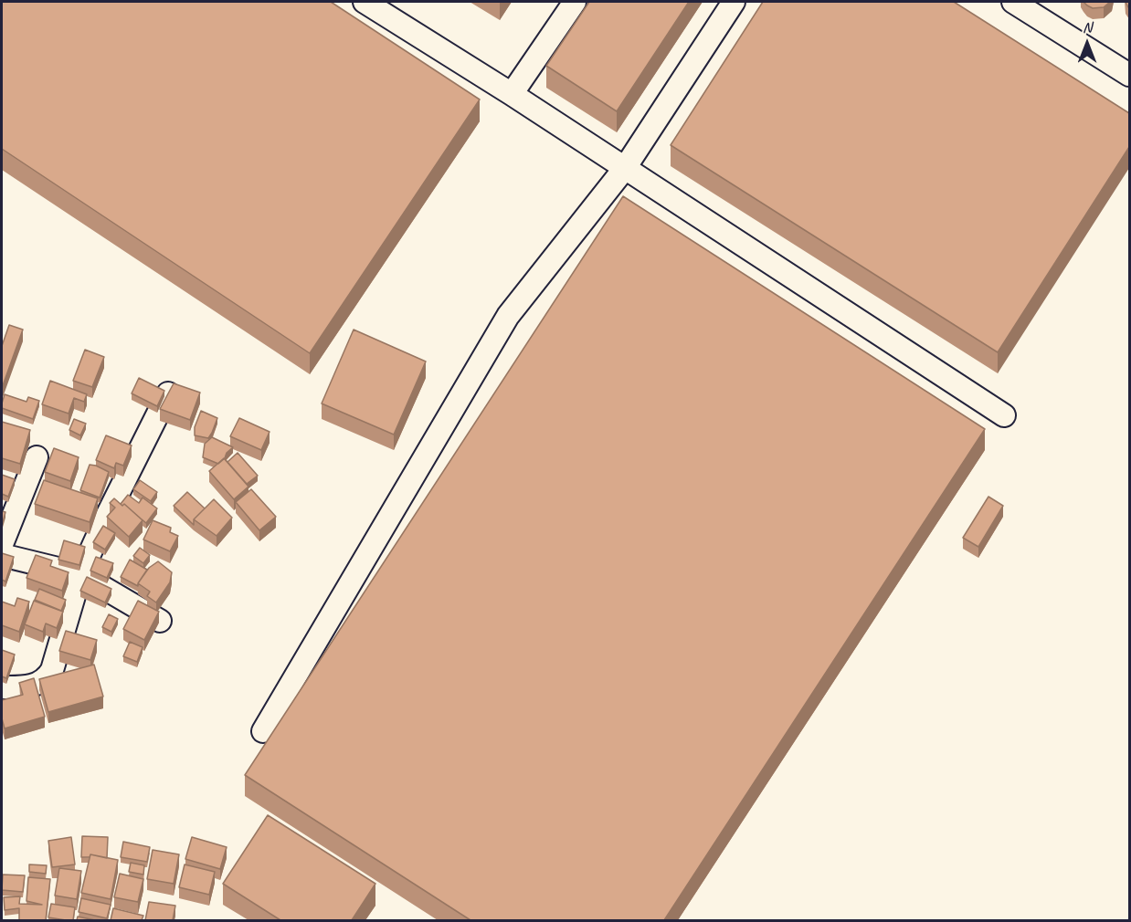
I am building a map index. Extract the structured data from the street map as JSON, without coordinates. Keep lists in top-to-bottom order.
{
  "north": "top"
}
